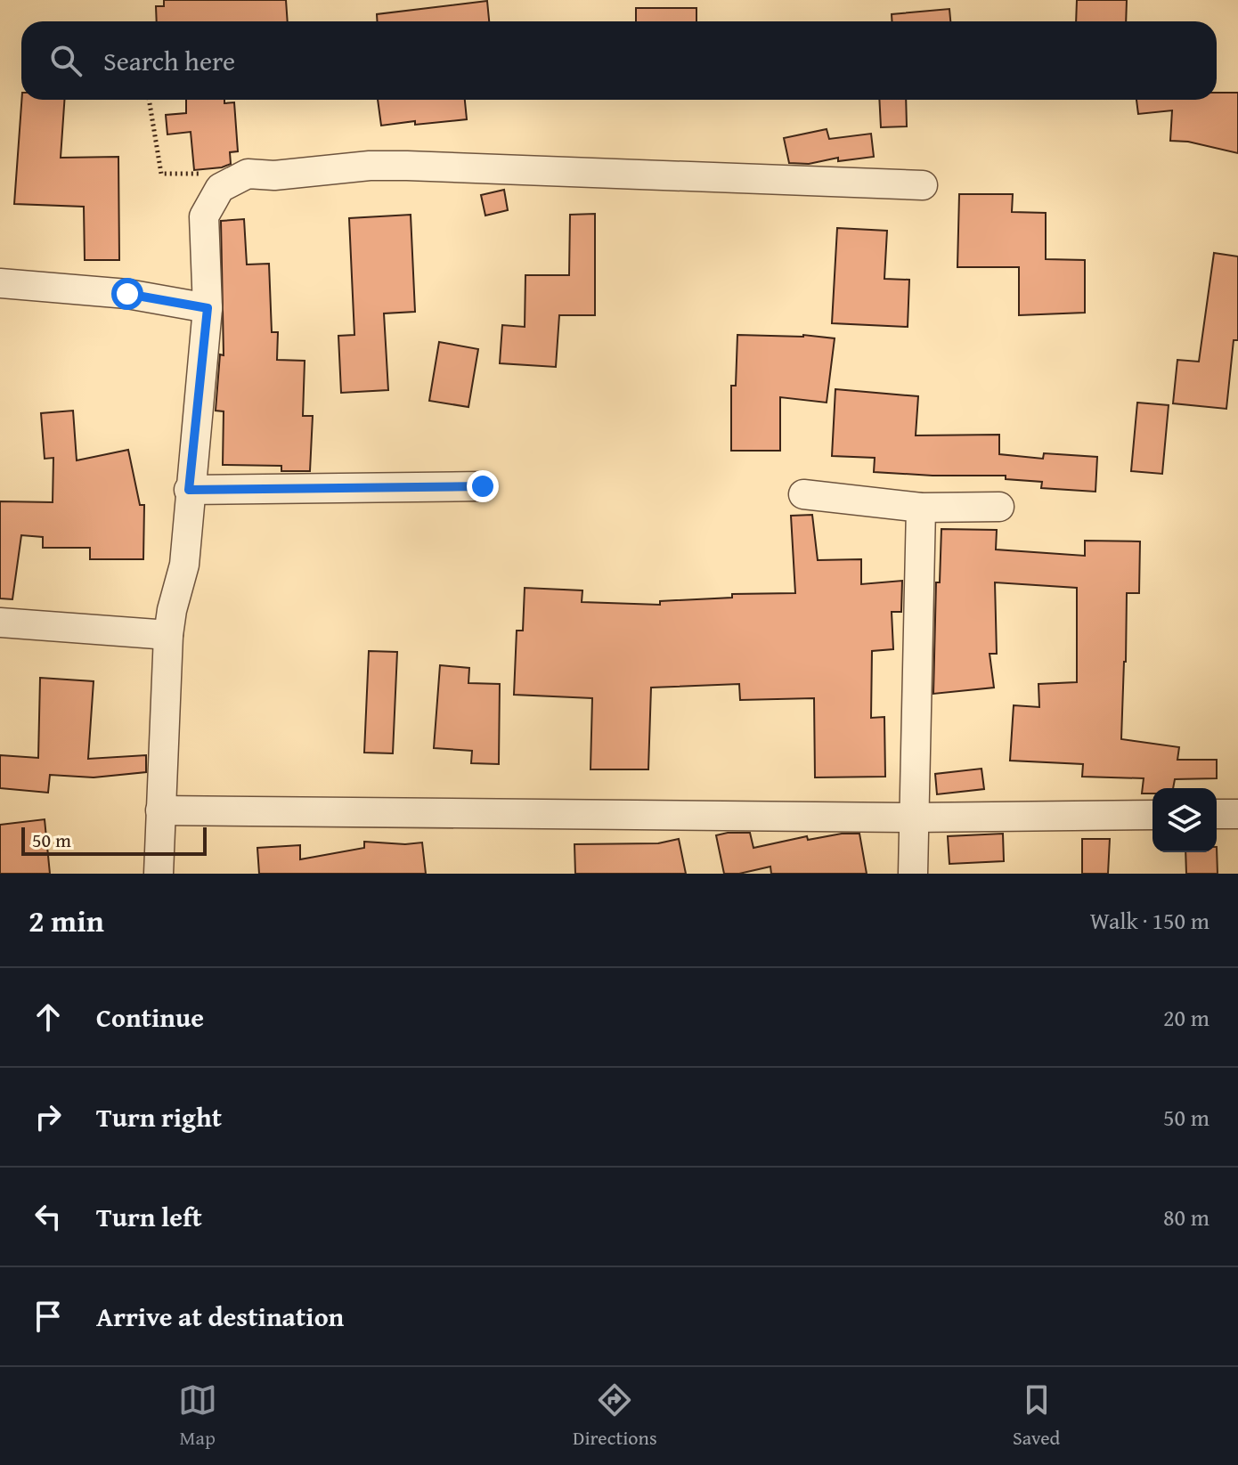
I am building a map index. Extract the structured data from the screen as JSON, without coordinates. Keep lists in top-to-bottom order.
{
  "scale_bar": "50 m",
  "page": {
    "search": "Search here",
    "scale": "50 m",
    "heading": ["2 min", "Walk · 150 m"],
    "list": [
      ["Continue", "20 m"],
      ["Turn right", "50 m"],
      ["Turn left", "80 m"],
      "Arrive at destination"
    ],
    "nav": ["Map", "Directions", "Saved"]
  }
}
